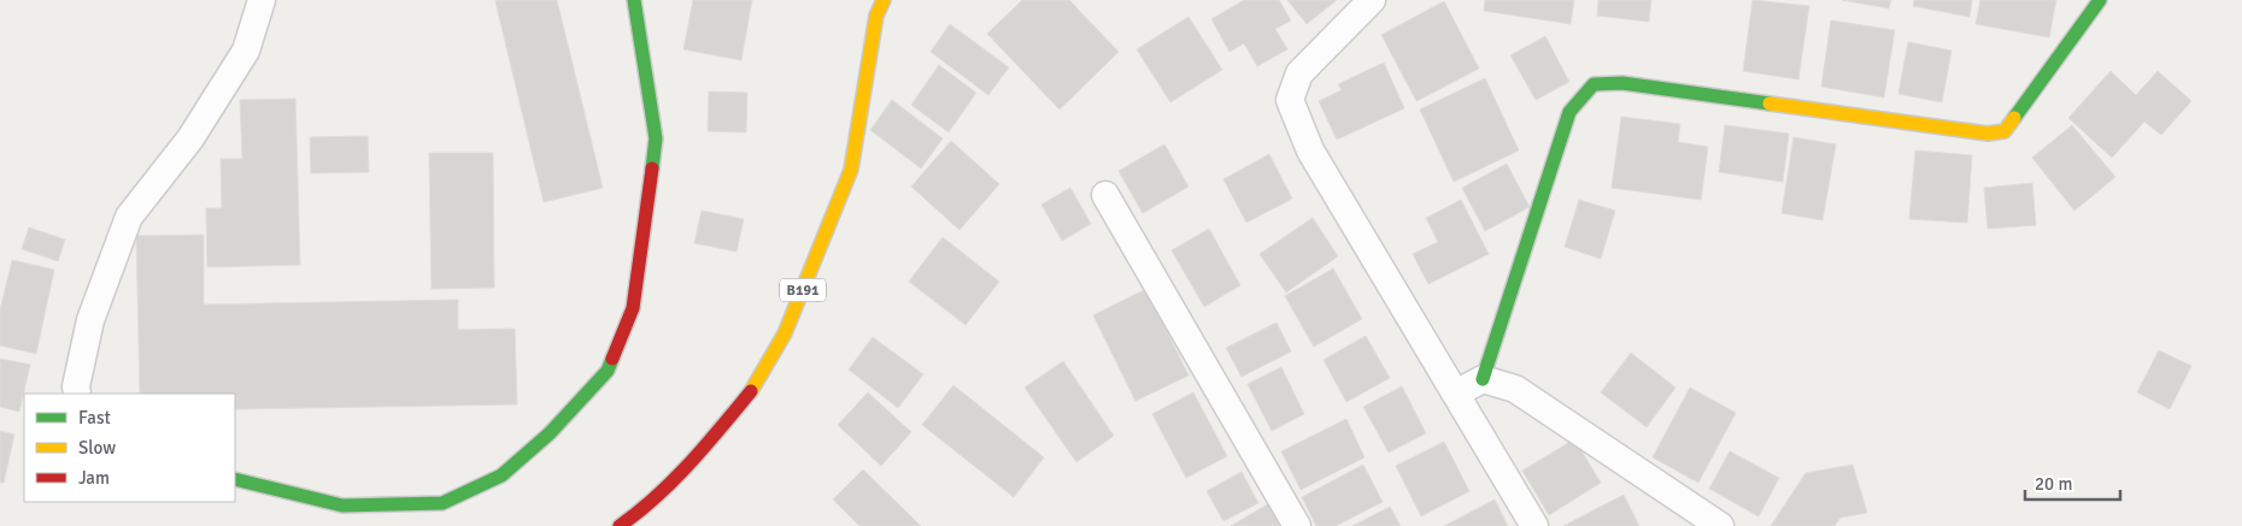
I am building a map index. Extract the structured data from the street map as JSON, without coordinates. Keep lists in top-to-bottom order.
{
  "streets": {
    "street": ["B191"]
  },
  "legend": ["Fast", "Slow", "Jam"],
  "scale_bar": "20 m"
}
